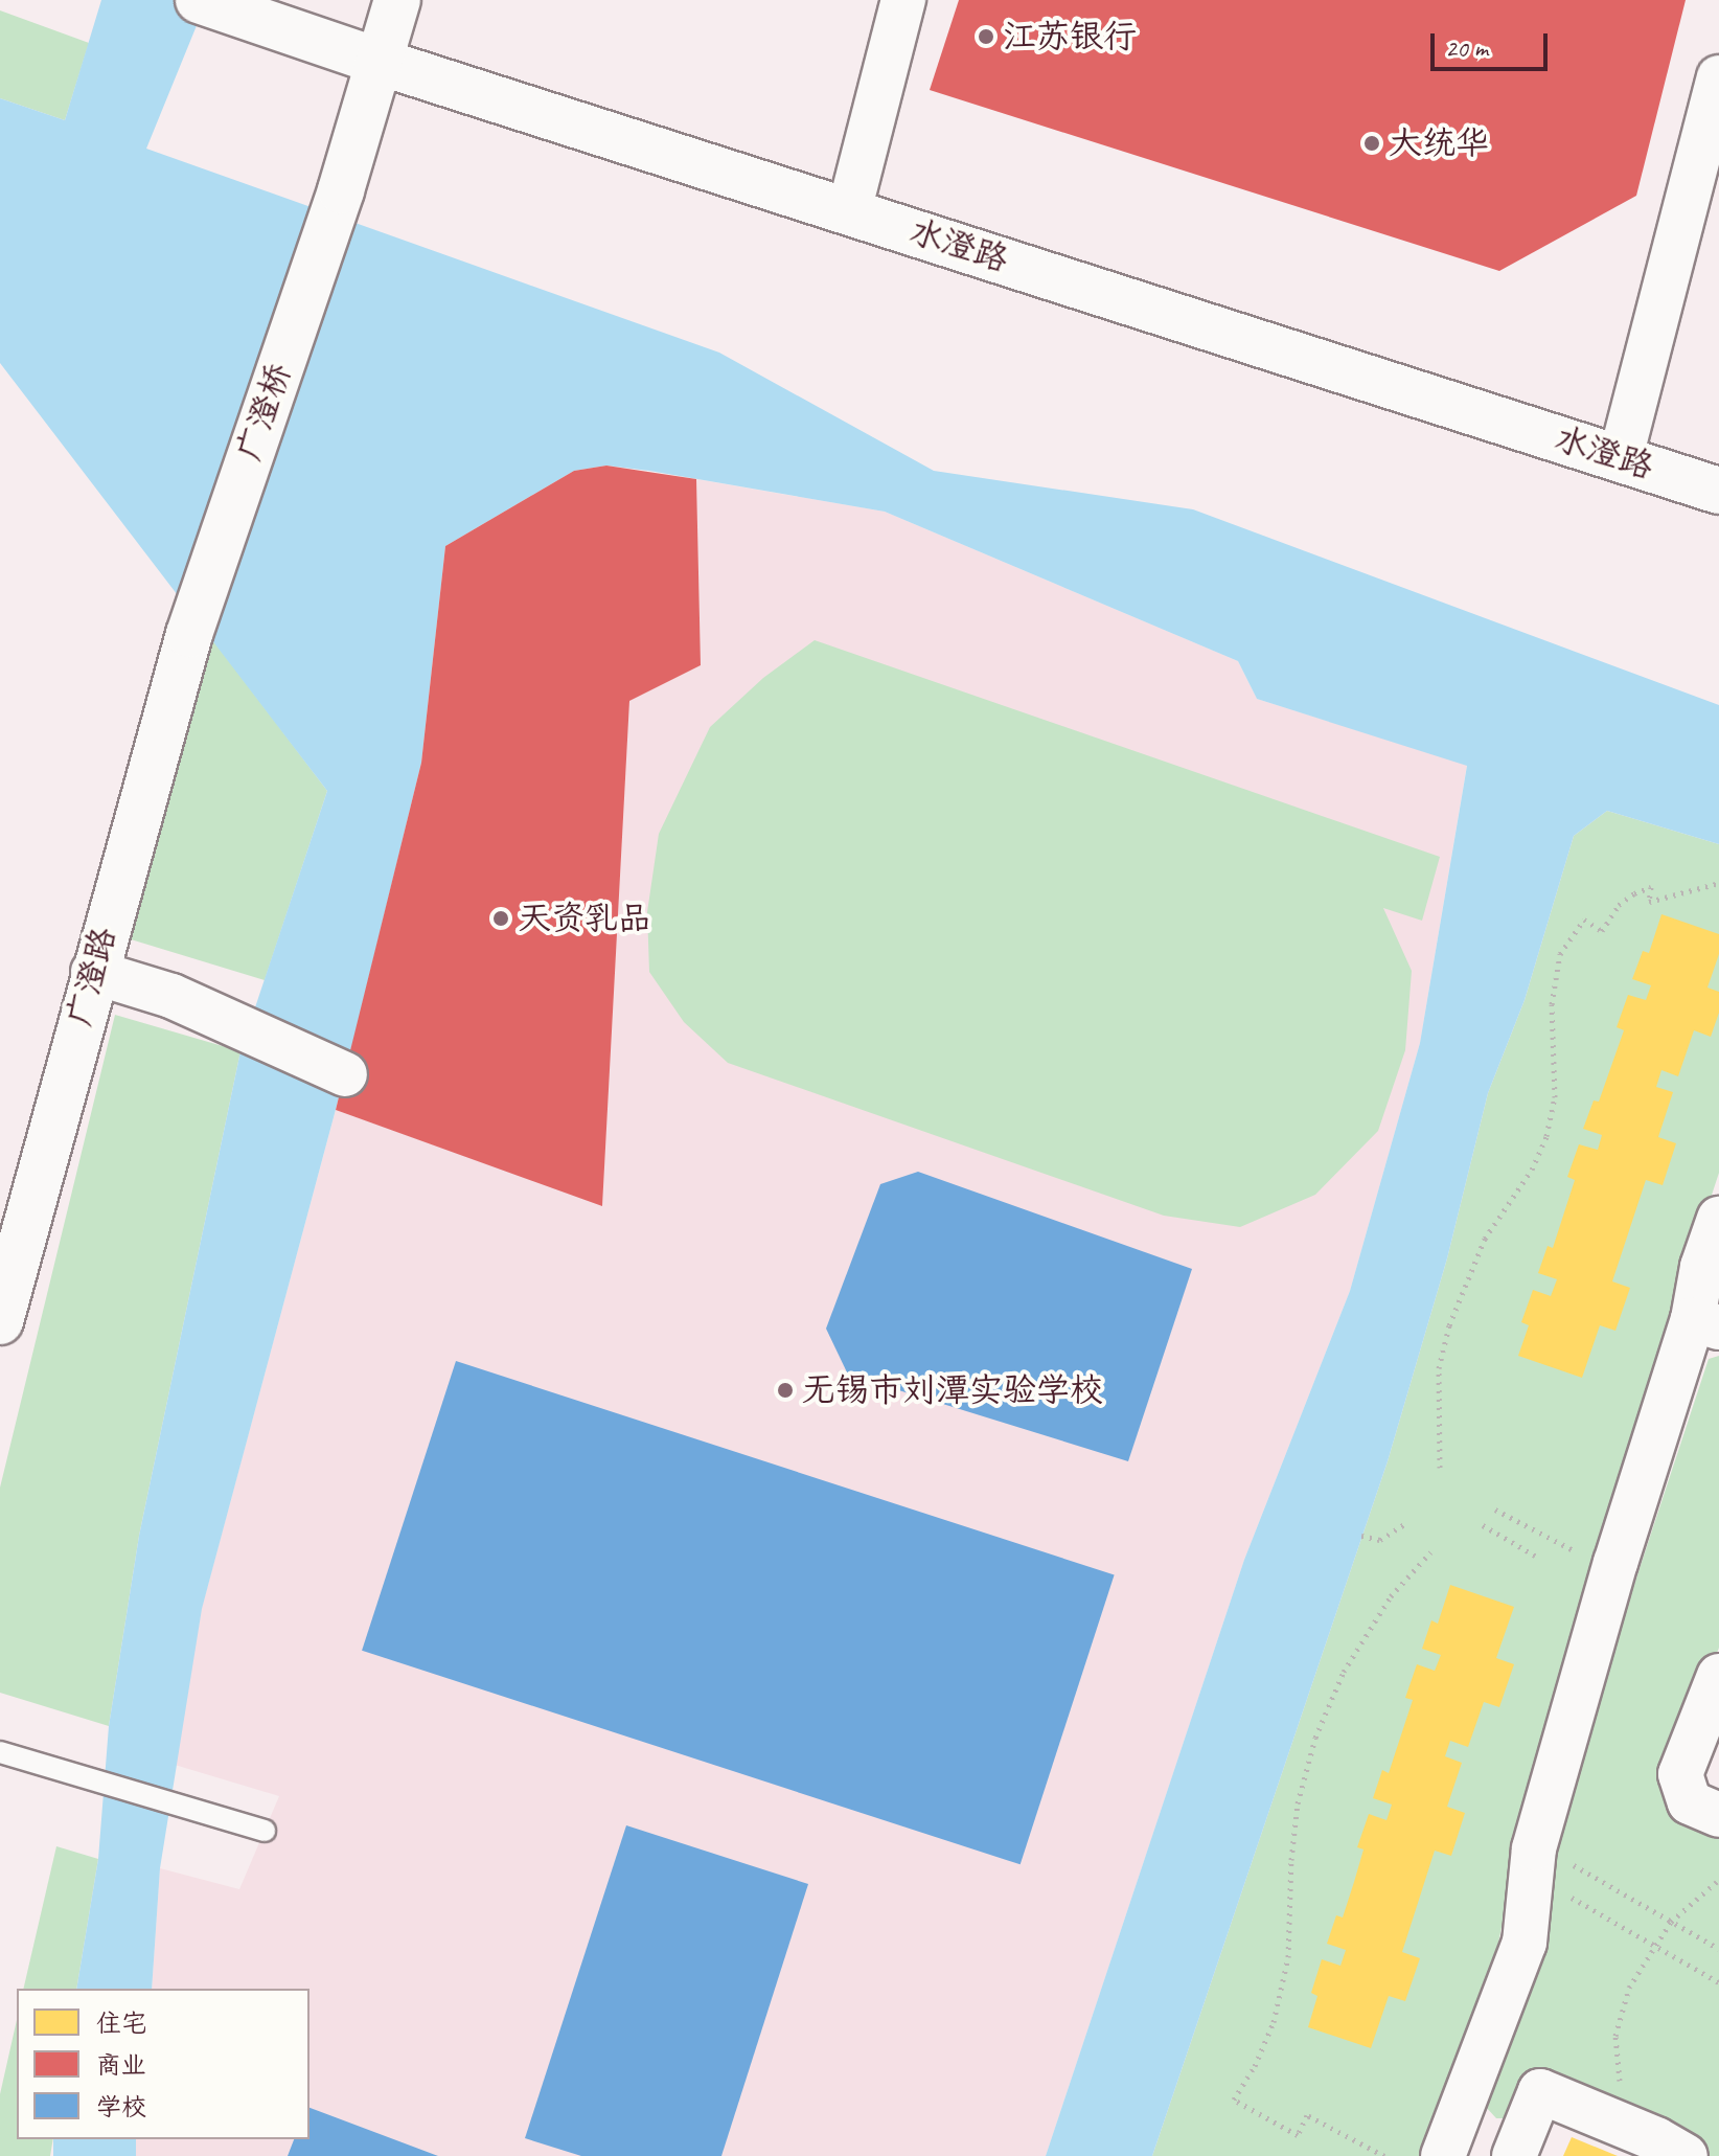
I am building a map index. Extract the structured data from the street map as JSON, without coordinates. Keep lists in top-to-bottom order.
{
  "streets": {
    "street": ["水澄路", "广澄桥", "广澄路"]
  },
  "crossings": [
    ["水澄路", "广澄桥"],
    ["广澄桥", "广澄路"]
  ],
  "places": [
    "江苏银行",
    "大统华",
    "天资乳品",
    "无锡市刘潭实验学校"
  ],
  "legend": ["住宅", "商业", "学校"],
  "scale_bar": "20 m"
}
